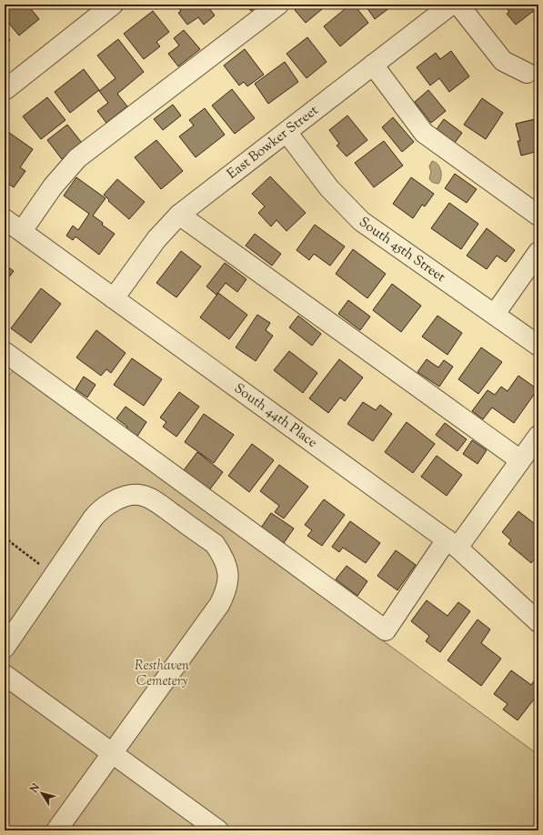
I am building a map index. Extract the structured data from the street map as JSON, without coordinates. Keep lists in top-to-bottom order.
{
  "streets": {
    "street": ["East Bowker Street", "South 45th Street", "South 44th Place"]
  },
  "crossings": [
    ["East Bowker Street", "South 45th Street"],
    ["East Bowker Street", "South 44th Place"]
  ],
  "parks": ["Resthaven Cemetery"],
  "north": "top left"
}
